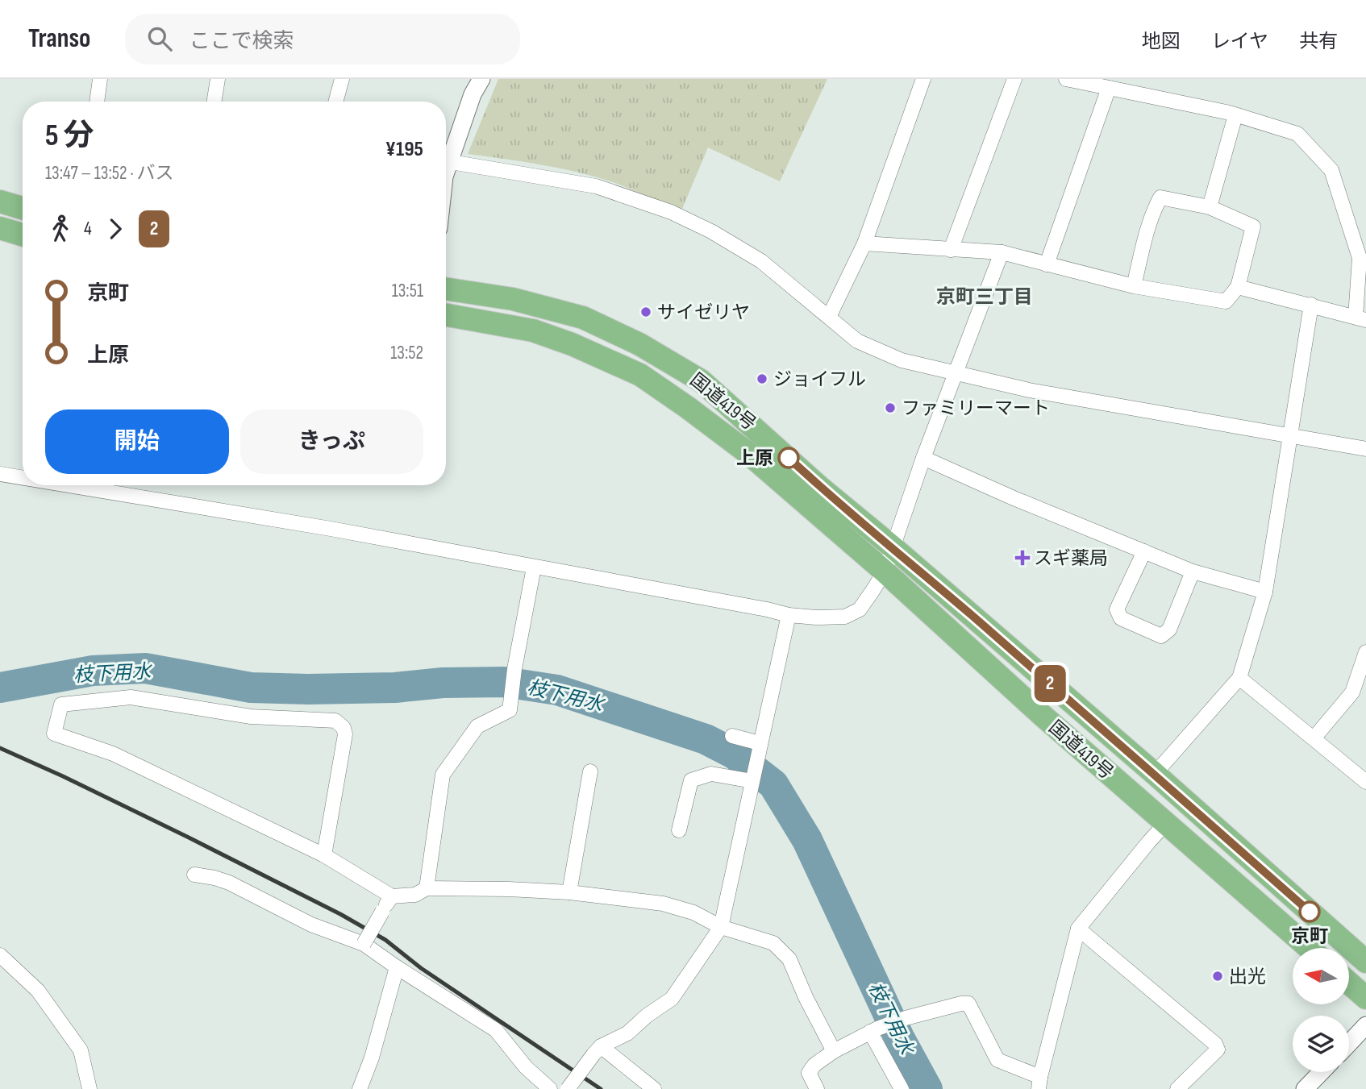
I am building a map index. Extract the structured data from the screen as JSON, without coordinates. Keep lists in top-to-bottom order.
{
  "streets": {
    "highway": ["国道419号"]
  },
  "districts": ["京町三丁目"],
  "water": ["枝下用水"],
  "places": {
    "other": [
      "サイゼリヤ",
      "ジョイフル",
      "ファミリーマート",
      "上原",
      "京町",
      "出光"
    ],
    "health": ["スギ薬局"]
  },
  "lines": ["bus line 2"],
  "north": "left",
  "page": {
    "header": "Transo",
    "search": "ここで検索",
    "nav": ["地図", "レイヤ", "共有"],
    "on_map": "2",
    "heading": ["5 分", "13:47 – 13:52 · バス", "¥195"],
    "legs": ["4", "2"],
    "list": [
      {
        "name": "京町",
        "value": "13:51"
      },
      {
        "name": "上原",
        "value": "13:52"
      }
    ],
    "buttons": ["開始", "きっぷ"]
  }
}
